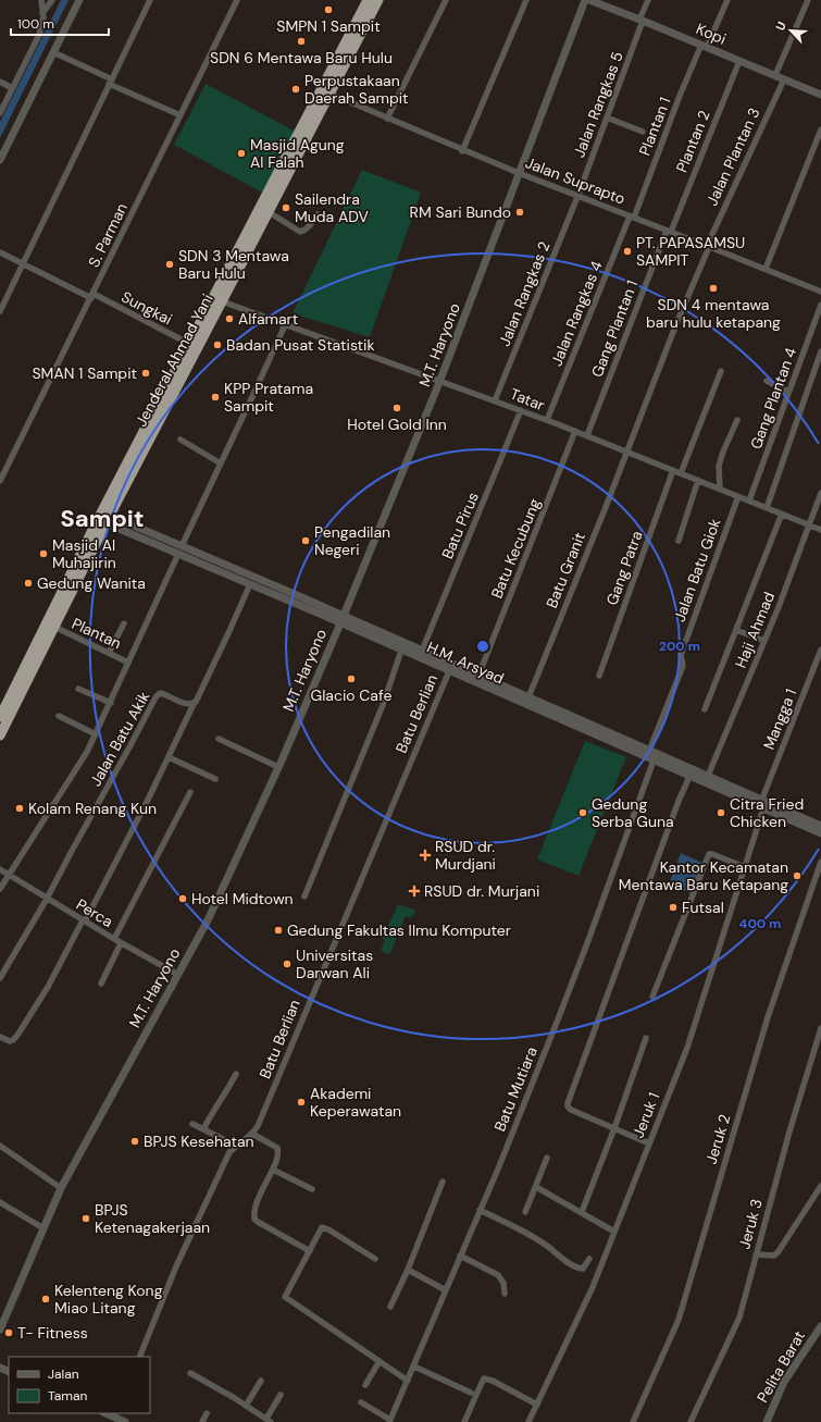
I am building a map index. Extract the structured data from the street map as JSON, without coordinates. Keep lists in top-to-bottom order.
{
  "streets": {
    "highway": ["Jenderal Ahmad Yani"],
    "street": [
      "Kopi",
      "Jalan Rangkas 5",
      "Plantan 1",
      "Plantan 2",
      "Jalan Plantan 3",
      "Jalan Suprapto",
      "S. Parman",
      "Jalan Rangkas 2",
      "Sungkai",
      "Jalan Rangkas 4",
      "Gang Plantan 1",
      "M.T. Haryono",
      "Gang Plantan 4",
      "Tatar",
      "Batu Pirus",
      "Batu Kecubung",
      "Gang Patra",
      "Batu Granit",
      "Jalan Batu Giok",
      "Haji Ahmad",
      "Plantan",
      "H.M. Arsyad",
      "Batu Berlian",
      "Mangga 1",
      "Jalan Batu Akik",
      "Perca",
      "Batu Mutiara",
      "Jeruk 1",
      "Jeruk 2",
      "Jeruk 3",
      "Pelita Barat"
    ]
  },
  "crossings": [
    ["Kopi", "Jalan Rangkas 5"],
    ["Kopi", "Plantan 1"],
    ["Kopi", "Plantan 2"],
    ["Kopi", "Jalan Plantan 3"],
    ["Jalan Rangkas 5", "Jalan Suprapto"],
    ["Jalan Rangkas 5", "Jalan Rangkas 2"],
    ["Plantan 1", "Jalan Suprapto"],
    ["Plantan 1", "Jalan Rangkas 4"],
    ["Plantan 2", "Jalan Suprapto"],
    ["Plantan 2", "Gang Plantan 1"],
    ["Jalan Plantan 3", "Jalan Suprapto"],
    ["Jalan Plantan 3", "Tatar"],
    ["Jalan Plantan 3", "Batu Granit"],
    ["Jalan Suprapto", "Jalan Rangkas 2"],
    ["Jalan Suprapto", "Jalan Rangkas 4"],
    ["Jalan Suprapto", "Gang Plantan 1"],
    ["Jalan Suprapto", "M.T. Haryono"],
    ["Jalan Suprapto", "Jenderal Ahmad Yani"],
    ["S. Parman", "Sungkai"],
    ["Jalan Rangkas 2", "Tatar"],
    ["Sungkai", "Jenderal Ahmad Yani"],
    ["Jalan Rangkas 4", "Tatar"],
    ["Gang Plantan 1", "Tatar"],
    ["M.T. Haryono", "Tatar"],
    ["M.T. Haryono", "H.M. Arsyad"],
    ["M.T. Haryono", "Perca"],
    ["Jenderal Ahmad Yani", "Tatar"],
    ["Jenderal Ahmad Yani", "Plantan"],
    ["Jenderal Ahmad Yani", "H.M. Arsyad"],
    ["Gang Plantan 4", "Tatar"],
    ["Tatar", "Batu Pirus"],
    ["Tatar", "Batu Kecubung"],
    ["Tatar", "Gang Patra"],
    ["Tatar", "Batu Granit"],
    ["Tatar", "Jalan Batu Giok"],
    ["Tatar", "Haji Ahmad"],
    ["Batu Pirus", "H.M. Arsyad"],
    ["Batu Kecubung", "H.M. Arsyad"],
    ["Batu Granit", "H.M. Arsyad"],
    ["Jalan Batu Giok", "H.M. Arsyad"],
    ["Haji Ahmad", "H.M. Arsyad"],
    ["H.M. Arsyad", "Batu Berlian"],
    ["H.M. Arsyad", "Mangga 1"],
    ["H.M. Arsyad", "Batu Mutiara"],
    ["H.M. Arsyad", "Jeruk 1"],
    ["Jalan Batu Akik", "Perca"]
  ],
  "districts": ["Sampit"],
  "places": {
    "other": [
      "SMPN 1 Sampit",
      "SDN 6 Mentawa Baru Hulu",
      "Perpustakaan Daerah Sampit",
      "Masjid Agung Al Falah",
      "Sailendra Muda ADV",
      "RM Sari Bundo",
      "PT. PAPASAMSU SAMPIT",
      "SDN 3 Mentawa Baru Hulu",
      "SDN 4 mentawa baru hulu ketapang",
      "Alfamart",
      "Badan Pusat Statistik",
      "SMAN 1 Sampit",
      "KPP Pratama Sampit",
      "Hotel Gold Inn",
      "Pengadilan Negeri",
      "Masjid Al Muhajirin",
      "Gedung Wanita",
      "Glacio Cafe",
      "Kolam Renang Kun",
      "Gedung Serba Guna",
      "Citra Fried Chicken",
      "Kantor Kecamatan Mentawa Baru Ketapang",
      "Hotel Midtown",
      "Futsal",
      "Gedung Fakultas Ilmu Komputer",
      "Universitas Darwan Ali",
      "Akademi Keperawatan",
      "BPJS Kesehatan",
      "BPJS Ketenagakerjaan",
      "Kelenteng Kong Miao Litang",
      "T- Fitness"
    ],
    "health": ["RSUD dr. Murdjani", "RSUD dr. Murjani"]
  },
  "legend": ["Jalan", "Taman"],
  "scale_bar": "100 m",
  "north": "top left",
  "rings": ["200 m", "400 m"]
}
